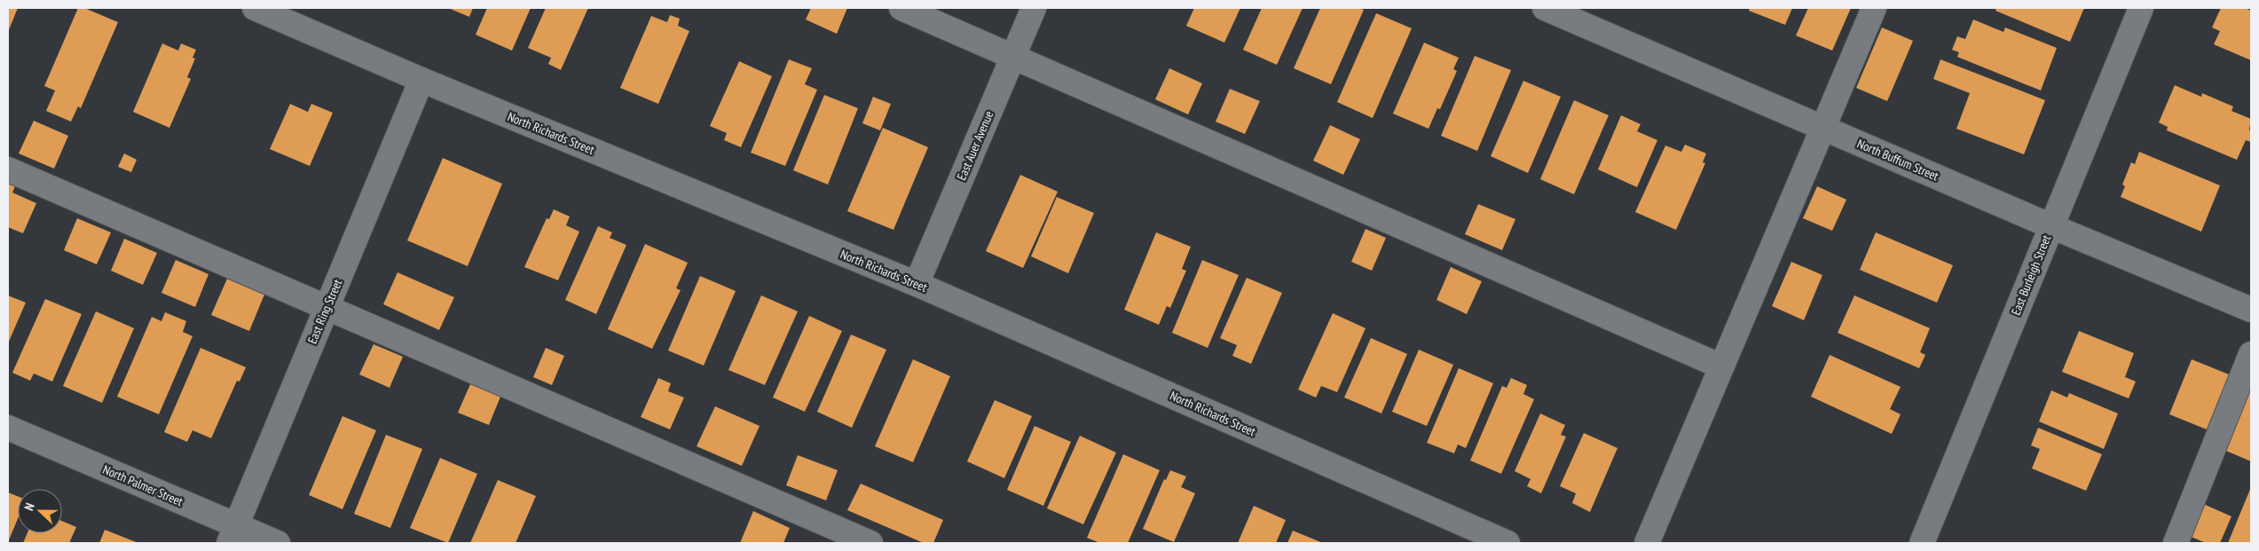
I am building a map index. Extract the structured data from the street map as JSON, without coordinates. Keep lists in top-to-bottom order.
{
  "streets": {
    "street": [
      "North Richards Street",
      "East Auer Avenue",
      "North Buffum Street",
      "East Burleigh Street",
      "East Ring Street",
      "North Palmer Street"
    ]
  },
  "crossings": [
    ["North Richards Street", "East Auer Avenue"],
    ["North Richards Street", "East Ring Street"],
    ["North Buffum Street", "East Burleigh Street"],
    ["East Ring Street", "North Palmer Street"]
  ],
  "north": "left"
}
